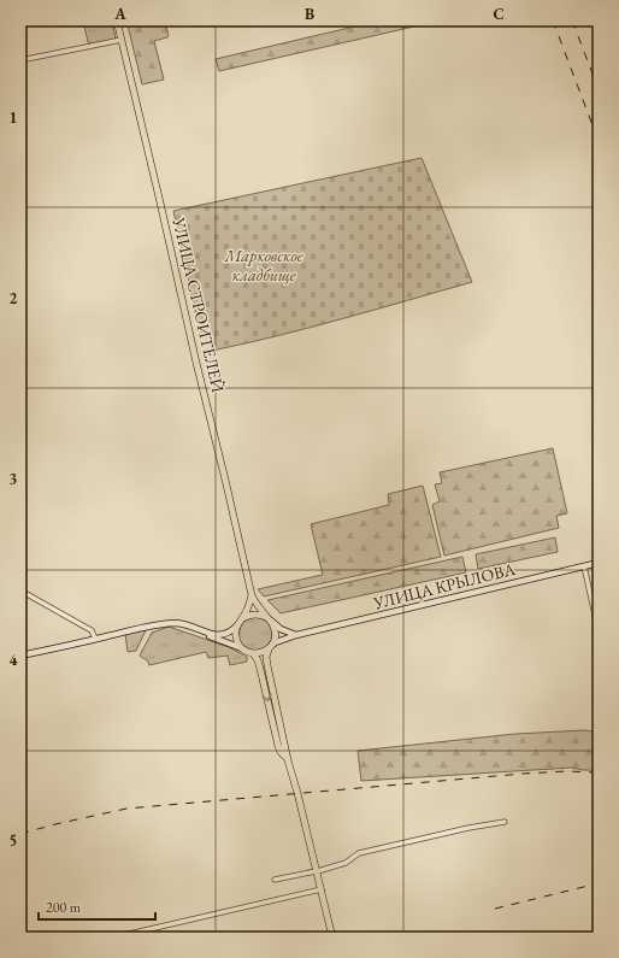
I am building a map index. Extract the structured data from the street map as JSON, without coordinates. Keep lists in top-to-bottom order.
{
  "streets": {
    "main road": ["УЛИЦА СТРОИТЕЛЕЙ"],
    "street": ["УЛИЦА КРЫЛОВА"]
  },
  "crossings": [
    ["УЛИЦА СТРОИТЕЛЕЙ", "УЛИЦА КРЫЛОВА"]
  ],
  "parks": ["Марковское кладбище"],
  "scale_bar": "200 m",
  "grid": {
    "columns": ["A", "B", "C"],
    "rows": [
      "1",
      "2",
      "3",
      "4",
      "5"
    ]
  }
}
